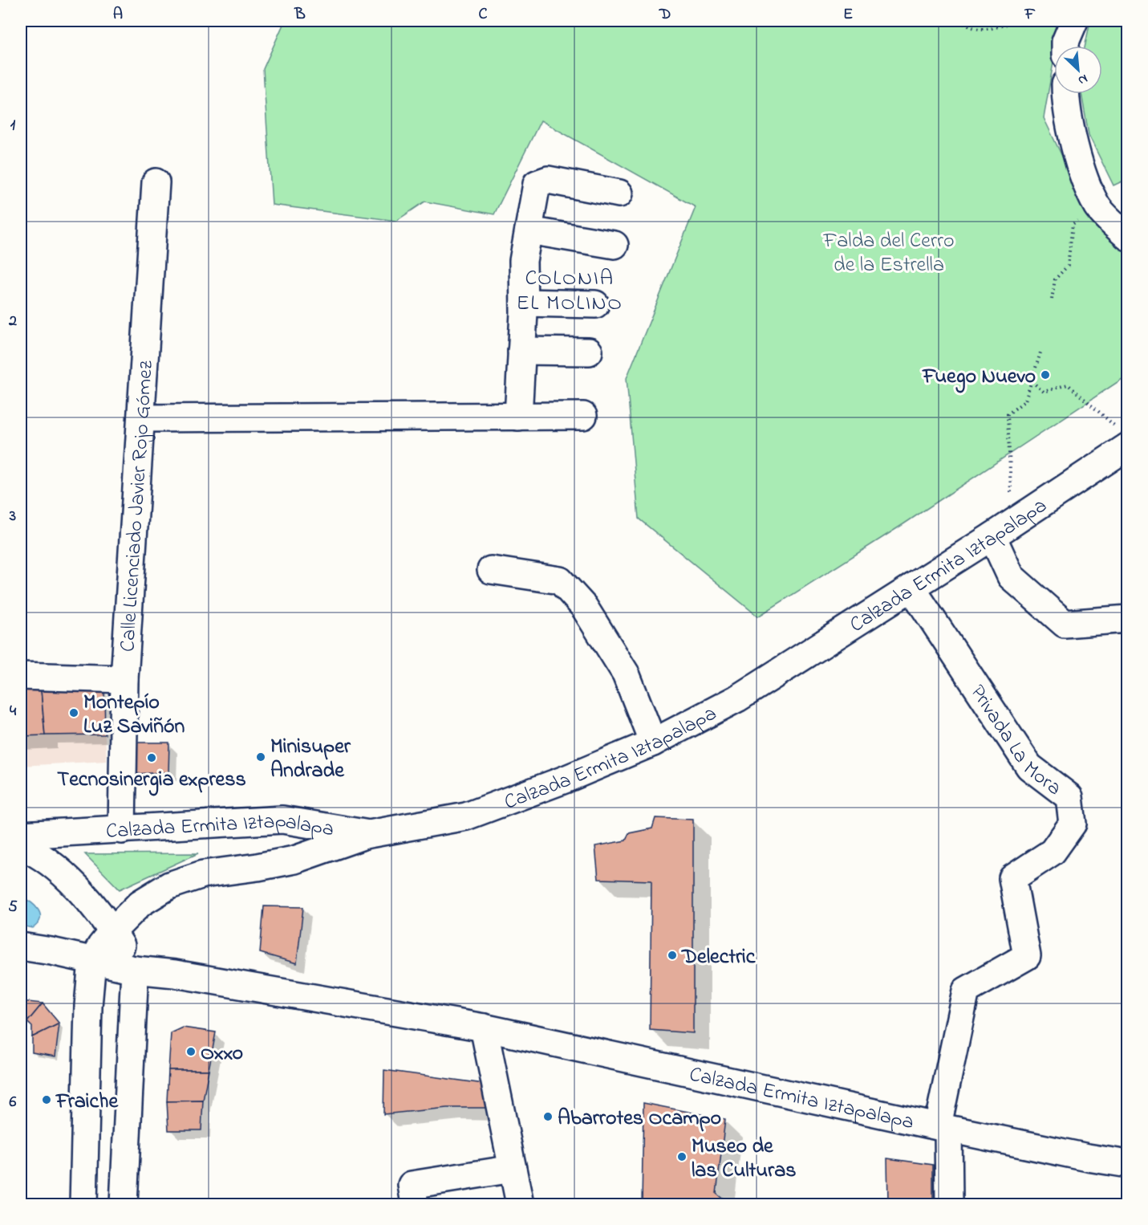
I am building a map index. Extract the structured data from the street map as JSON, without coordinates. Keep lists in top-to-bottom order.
{
  "streets": {
    "main road": ["Calle Licenciado Javier Rojo Gómez", "Calzada Ermita Iztapalapa", "Privada La Mora"]
  },
  "crossings": [
    ["Calle Licenciado Javier Rojo Gómez", "Calzada Ermita Iztapalapa"],
    ["Calzada Ermita Iztapalapa", "Privada La Mora"]
  ],
  "districts": ["COLONIA EL MOLINO"],
  "parks": ["Falda del Cerro de la Estrella"],
  "places": [
    "Fuego Nuevo",
    "Montepío Luz Saviñón",
    "Minisuper Andrade",
    "Tecnosinergia express",
    "Delectric",
    "Oxxo",
    "Fraiche",
    "Abarrotes Ocampo",
    "Museo de las Culturas"
  ],
  "north": "bottom right",
  "grid": {
    "columns": [
      "A",
      "B",
      "C",
      "D",
      "E",
      "F"
    ],
    "rows": [
      "1",
      "2",
      "3",
      "4",
      "5",
      "6"
    ]
  }
}
